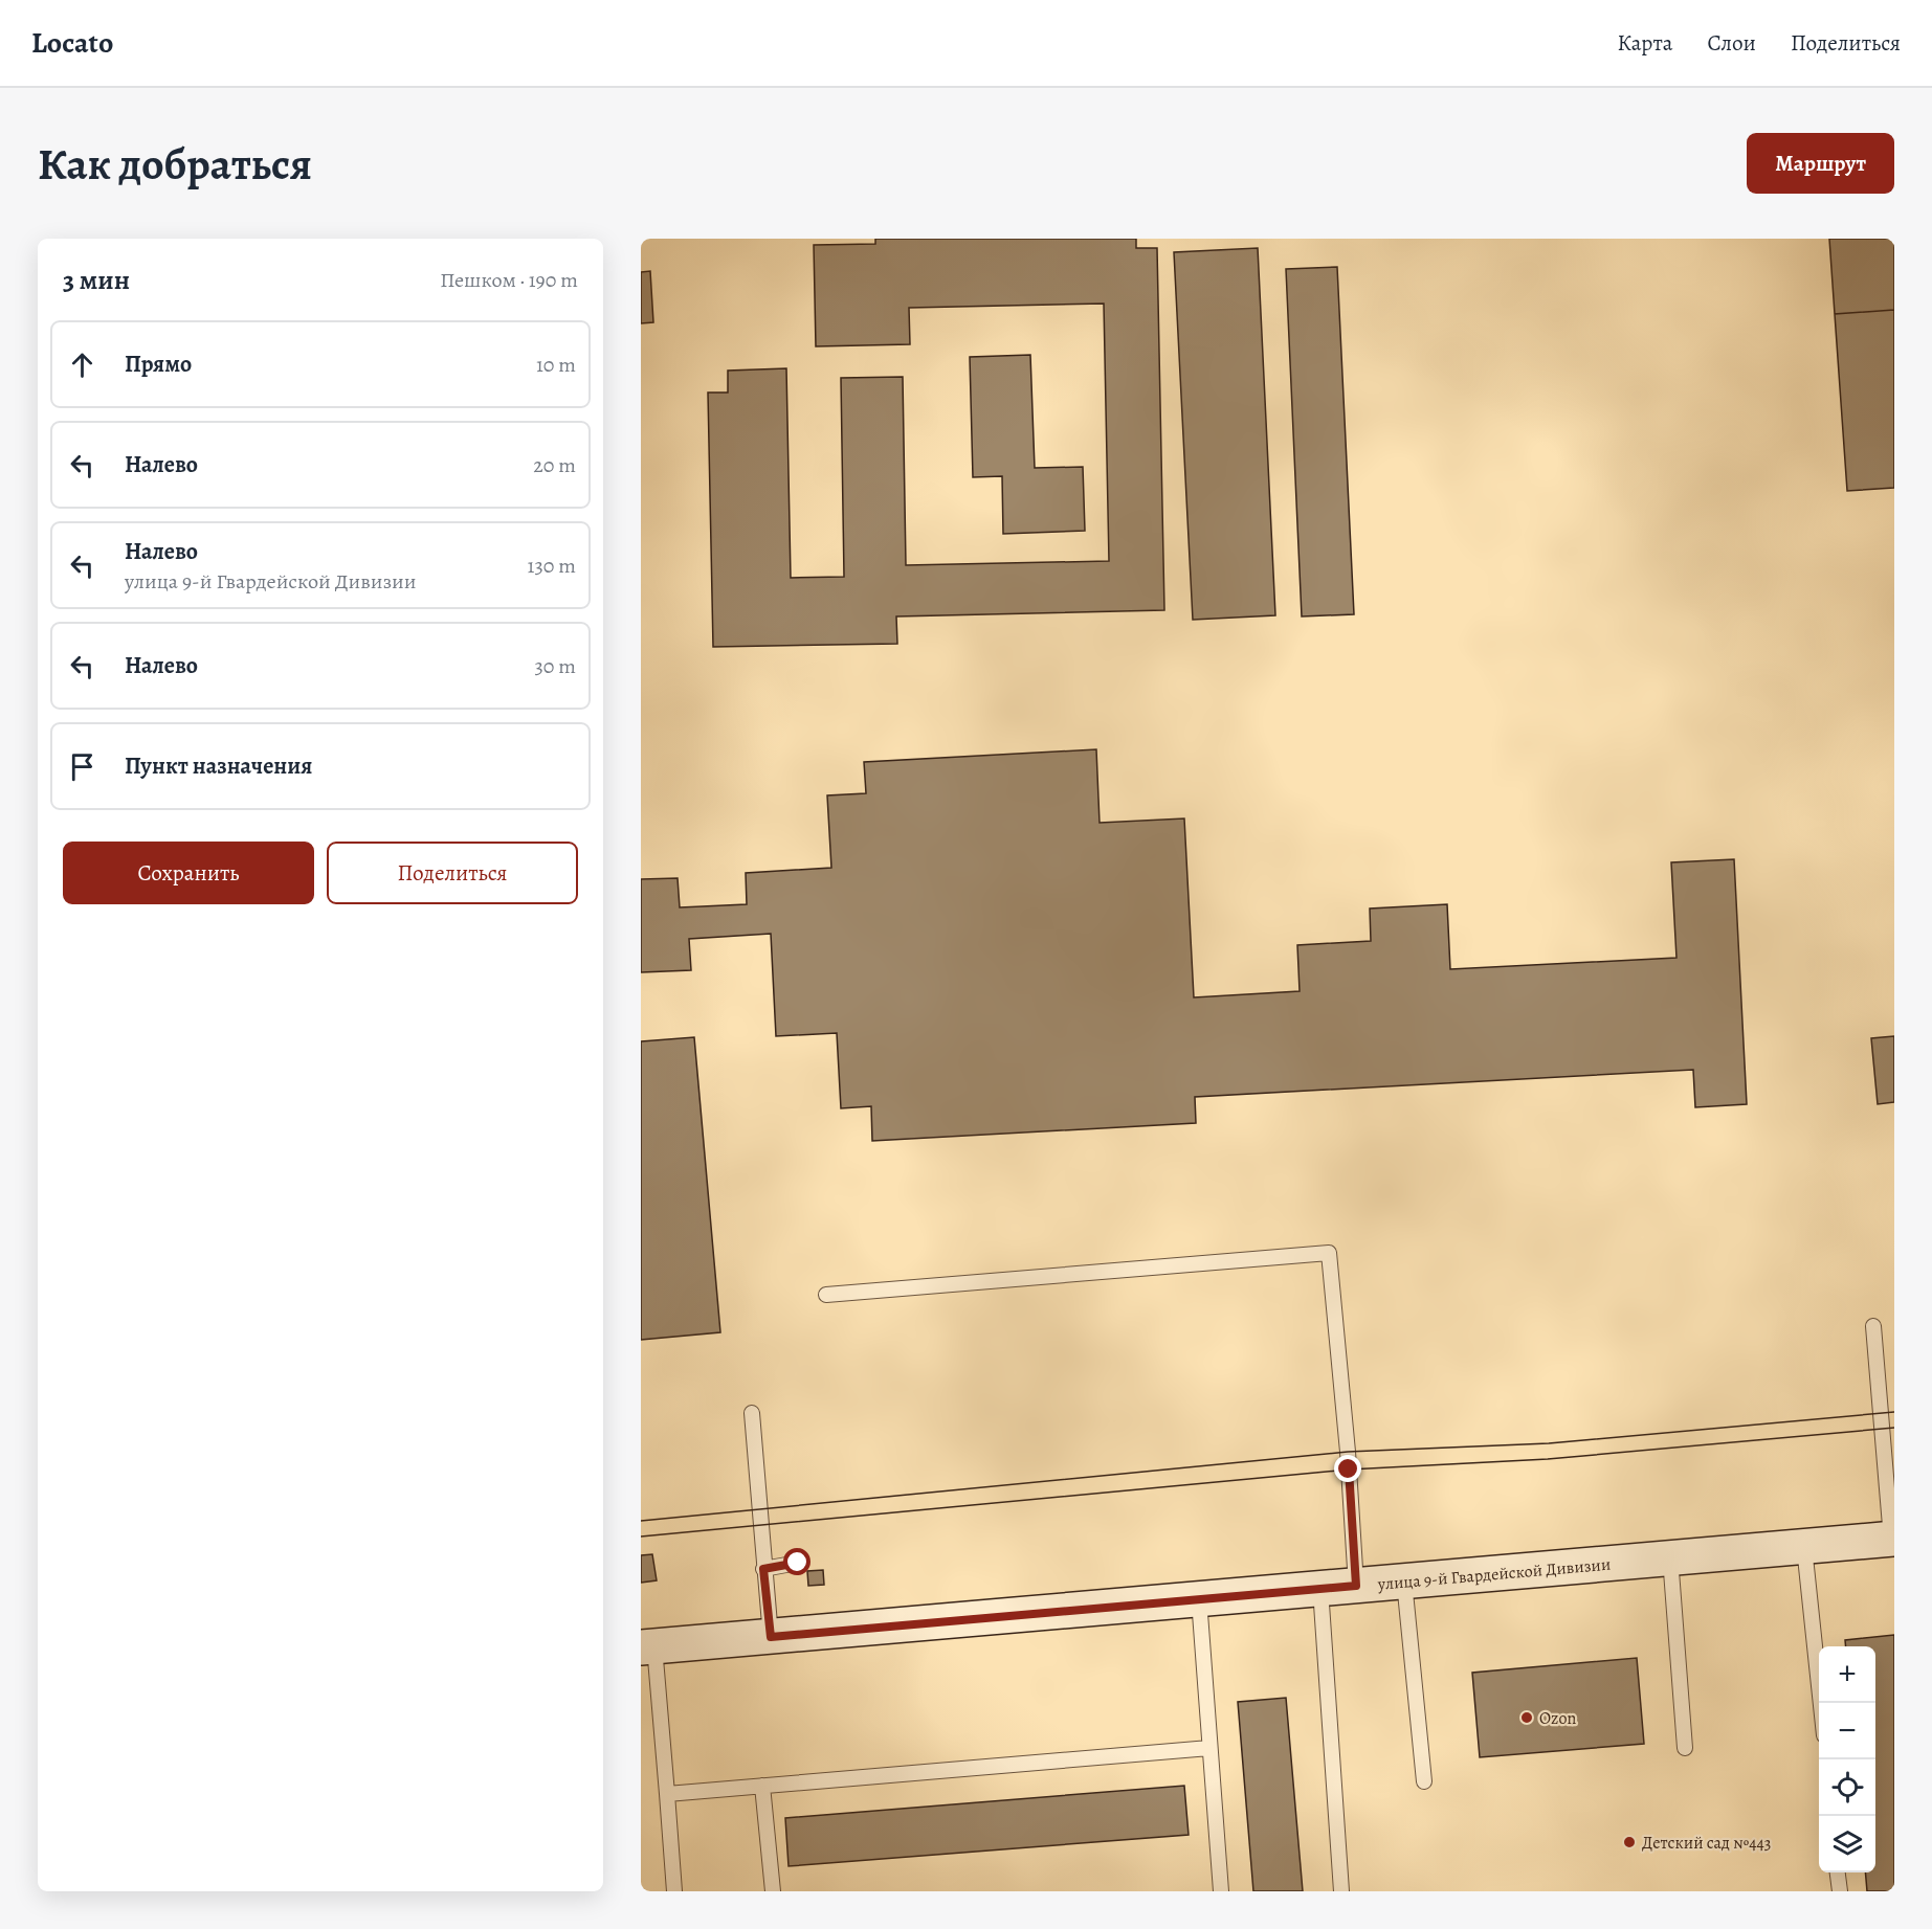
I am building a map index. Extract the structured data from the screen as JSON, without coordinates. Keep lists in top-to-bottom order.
{
  "streets": {
    "street": ["улица 9-й Гвардейской Дивизии"]
  },
  "places": ["Ozon", "Детский сад №443"],
  "page": {
    "header": "Locato",
    "nav": ["Карта", "Слои", "Поделиться"],
    "buttons": [
      "Маршрут",
      ["Сохранить", "Поделиться"]
    ],
    "title": "Как добраться",
    "heading": ["3 мин", "Пешком · 190 m"],
    "list": [
      ["Прямо", "10 m"],
      ["Налево", "20 m"],
      ["Налево", "улица 9-й Гвардейской Дивизии", "130 m"],
      ["Налево", "30 m"],
      "Пункт назначения"
    ],
    "map_buttons": ["+", "−"]
  }
}
